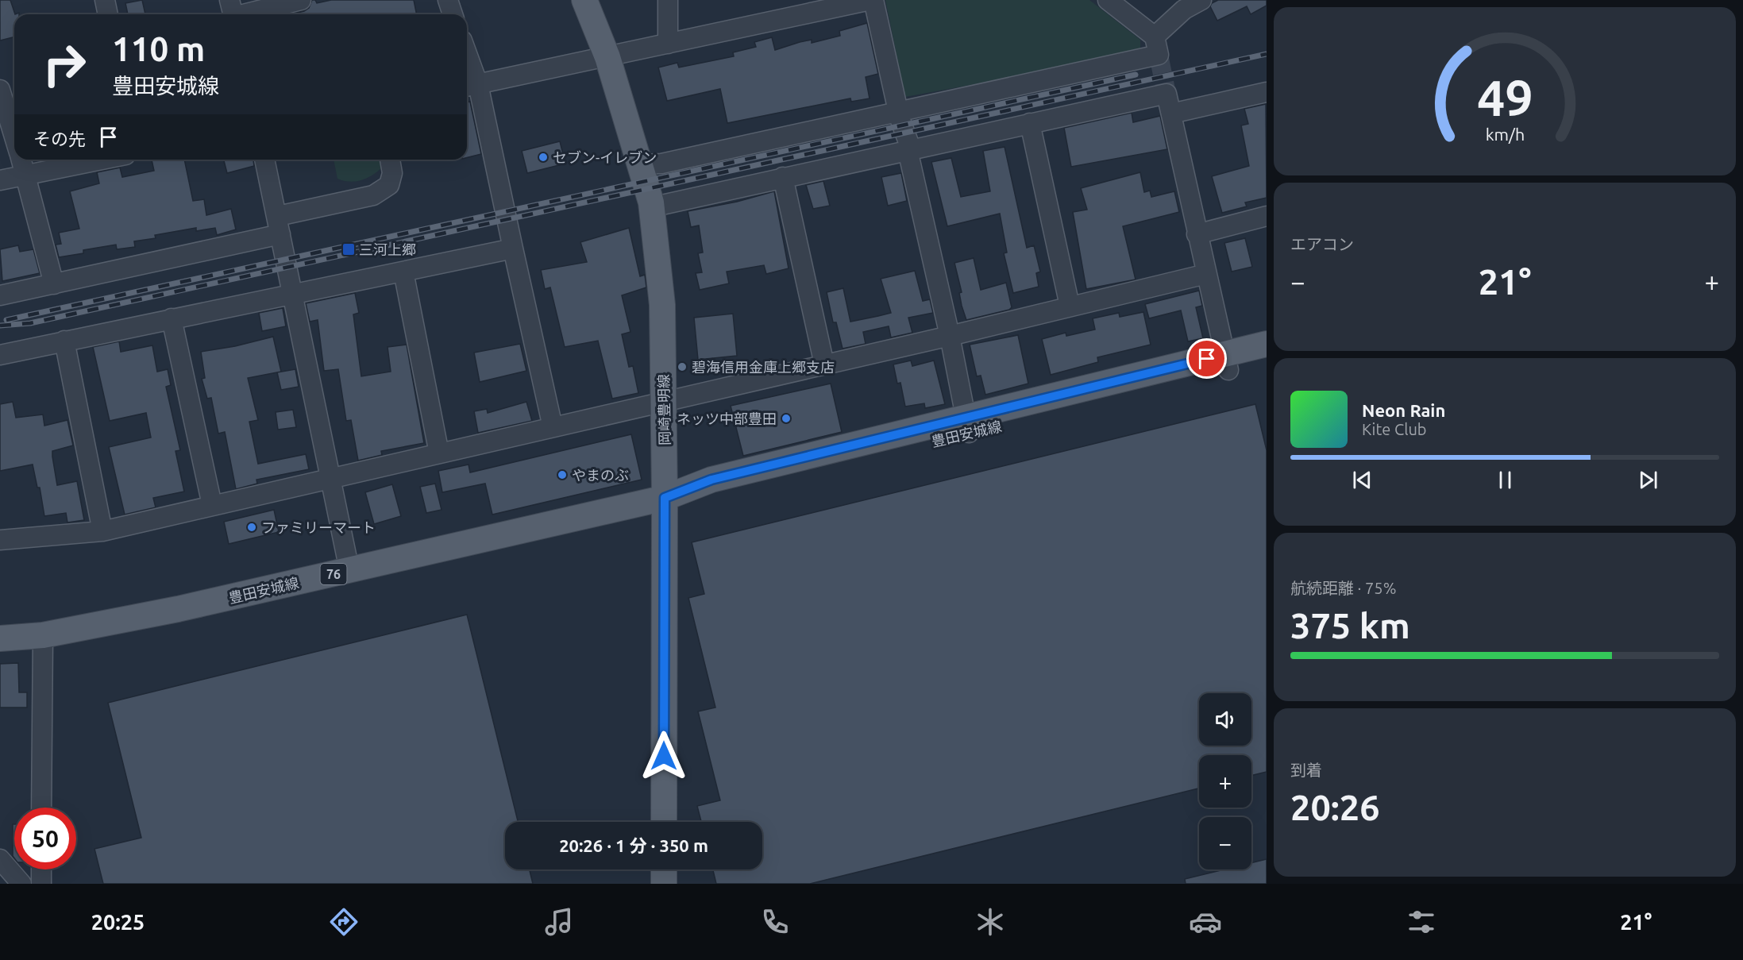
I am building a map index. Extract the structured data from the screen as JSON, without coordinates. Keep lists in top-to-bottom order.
{
  "streets": {
    "main road": ["岡崎豊明線", "豊田安城線", "76"]
  },
  "crossings": [
    ["岡崎豊明線", "豊田安城線"]
  ],
  "places": {
    "other": [
      "セブン-イレブン",
      "碧海信用金庫上郷支店",
      "ネッツ中部豊田",
      "やまのぶ",
      "ファミリーマート"
    ],
    "transit": ["三河上郷"]
  },
  "page": {
    "turn": ["110 m", "豊田安城線"],
    "then": "その先",
    "tile": [
      "エアコン",
      ["航続距離 · 75%", "375 km"],
      ["到着", "20:26"]
    ],
    "heat": ["−", "21°", "+"],
    "song": ["Neon Rain", "Kite Club"],
    "map_buttons": ["+", "−"],
    "limit": "50",
    "trip": "20:26 · 1 分 · 350 m",
    "tabs": ["20:25", "21°"],
    "gauge": ["49", "km/h"]
  }
}
